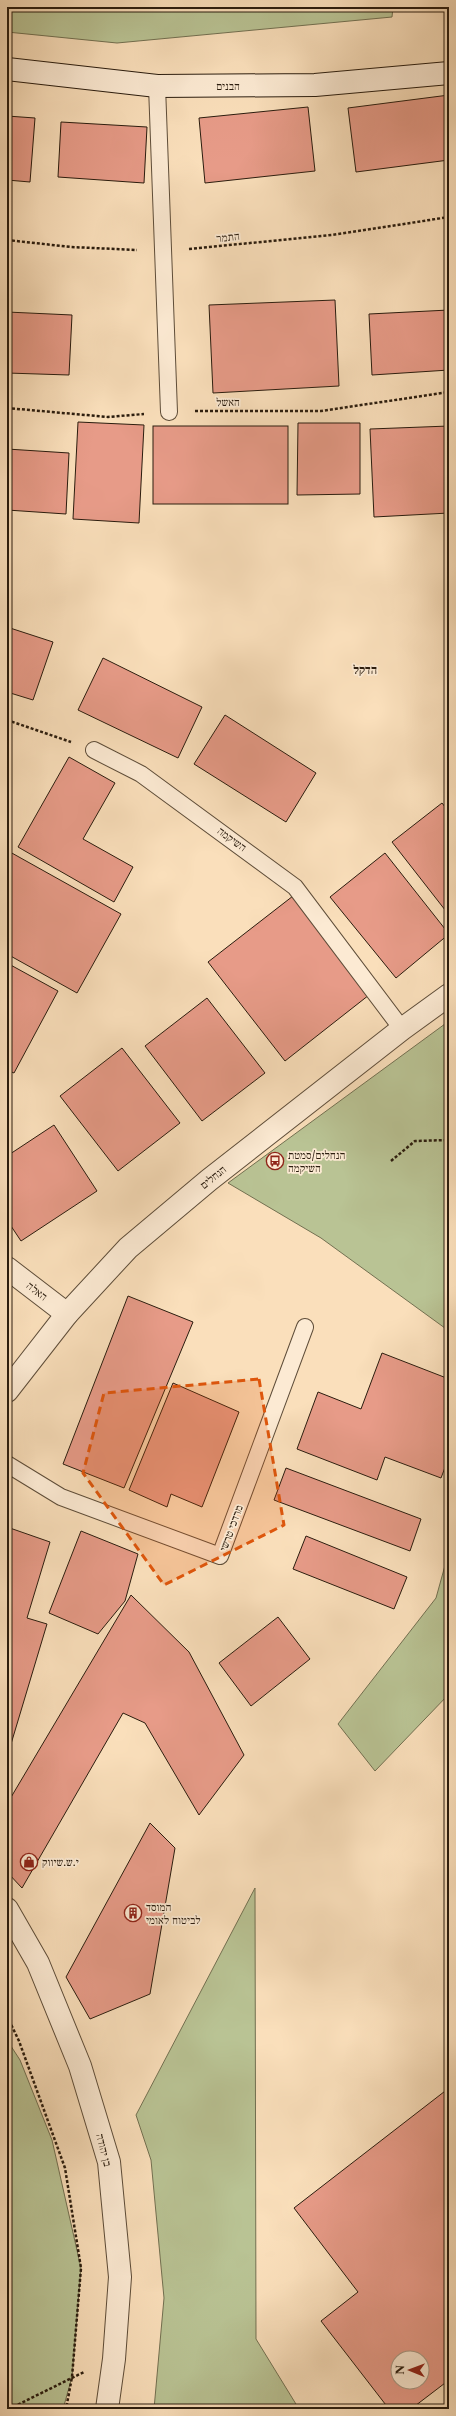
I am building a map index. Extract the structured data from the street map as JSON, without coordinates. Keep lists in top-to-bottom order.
{
  "streets": {
    "street": [
      "הבנים",
      "הנחלים",
      "האלה",
      "בן יהודה"
    ],
    "lane": ["השיקמה", "מרדכי טרשי"],
    "path": ["התמר", "האשל"]
  },
  "crossings": [
    ["השיקמה", "הנחלים"],
    ["הנחלים", "האלה"]
  ],
  "districts": ["הדקל"],
  "places": {
    "bus stop": ["הנחלים/סמטת השיקמה"],
    "shop": ["י.ש.שיווק"],
    "building": ["המוסד לביטוח לאומי"]
  },
  "north": "left"
}
